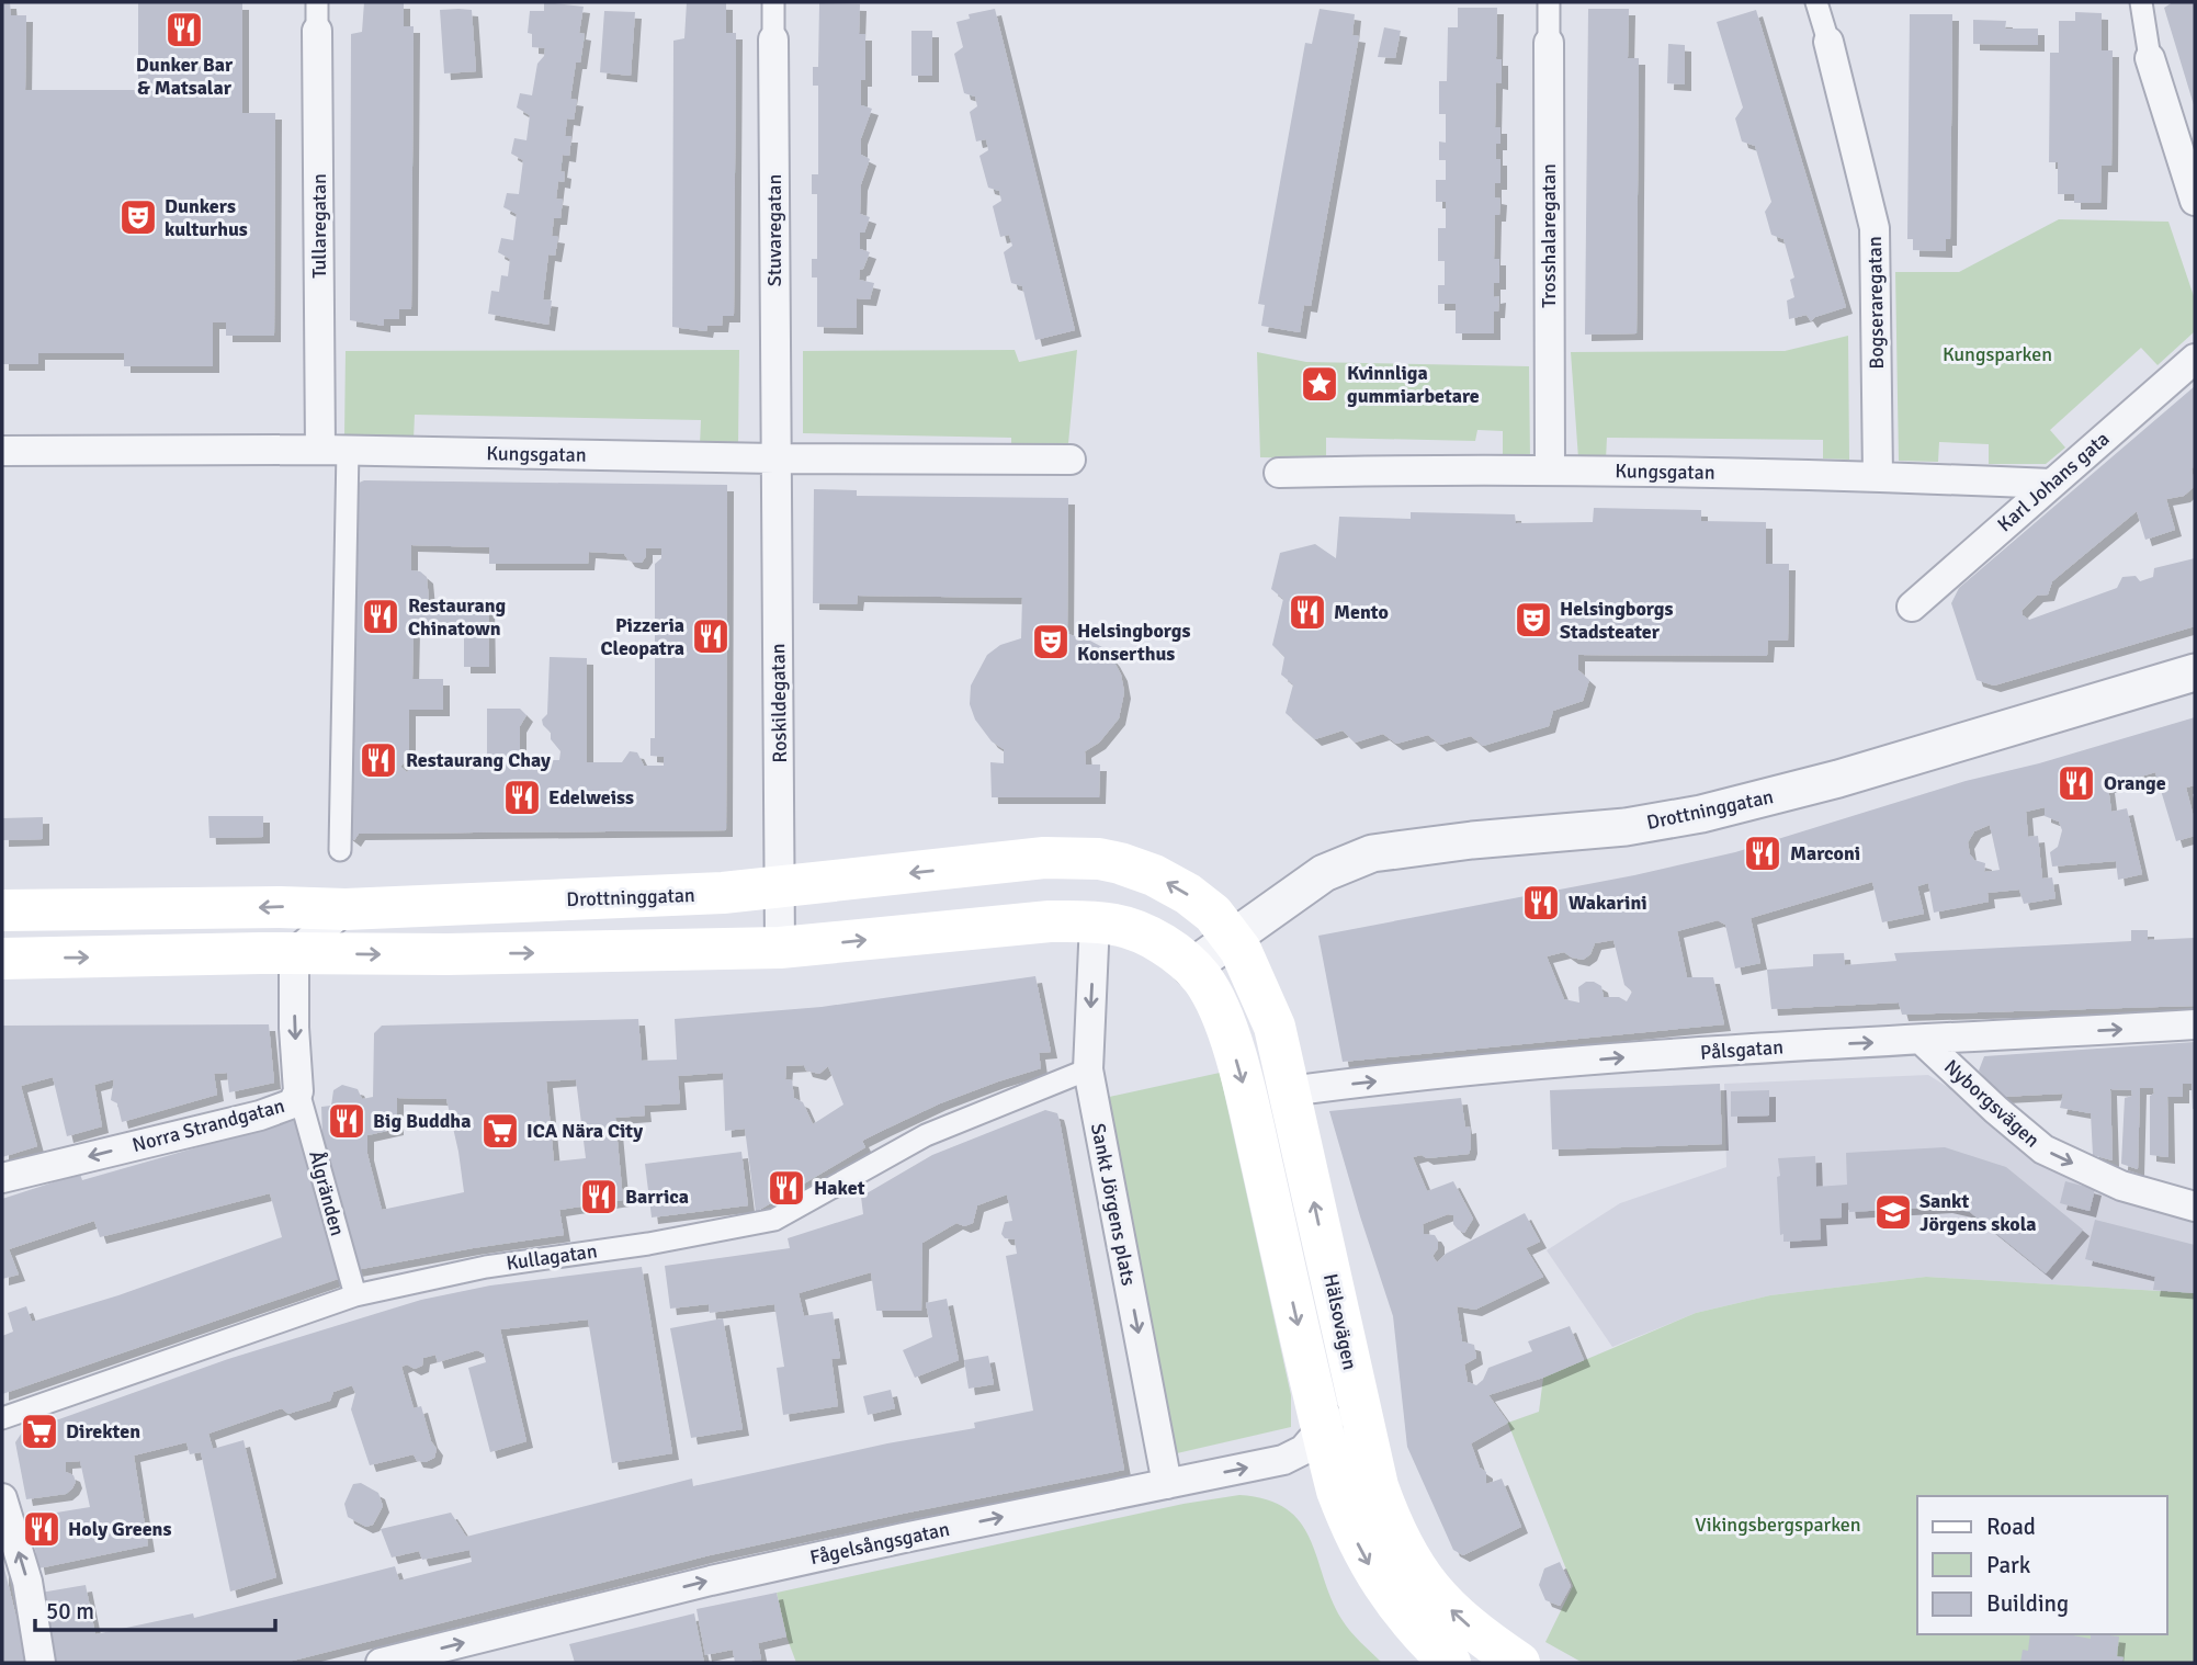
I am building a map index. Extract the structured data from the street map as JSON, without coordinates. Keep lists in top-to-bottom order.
{
  "streets": {
    "main road": ["Drottninggatan", "Hälsovägen"],
    "street": [
      "Tullaregatan",
      "Stuvaregatan",
      "Trosshalaregatan",
      "Bogseraregatan",
      "Kungsgatan",
      "Karl Johans gata",
      "Roskildegatan",
      "Pålsgatan",
      "Nyborgsvägen",
      "Norra Strandgatan",
      "Ålgränden",
      "Sankt Jörgens plats",
      "Kullagatan",
      "Fågelsångsgatan"
    ]
  },
  "crossings": [
    ["Tullaregatan", "Kungsgatan"],
    ["Stuvaregatan", "Kungsgatan"],
    ["Stuvaregatan", "Roskildegatan"],
    ["Trosshalaregatan", "Kungsgatan"],
    ["Bogseraregatan", "Kungsgatan"],
    ["Kungsgatan", "Karl Johans gata"],
    ["Kungsgatan", "Roskildegatan"],
    ["Roskildegatan", "Drottninggatan"],
    ["Drottninggatan", "Hälsovägen"],
    ["Pålsgatan", "Nyborgsvägen"],
    ["Pålsgatan", "Hälsovägen"],
    ["Norra Strandgatan", "Ålgränden"],
    ["Ålgränden", "Kullagatan"],
    ["Sankt Jörgens plats", "Kullagatan"],
    ["Sankt Jörgens plats", "Fågelsångsgatan"],
    ["Hälsovägen", "Fågelsångsgatan"]
  ],
  "one_way": [
    "Pålsgatan",
    "Nyborgsvägen",
    "Norra Strandgatan",
    "Sankt Jörgens plats",
    "Fågelsångsgatan"
  ],
  "parks": ["Kungsparken", "Vikingsbergsparken"],
  "places": {
    "restaurant": [
      "Dunker Bar & Matsalar",
      "Mento",
      "Restaurang Chinatown",
      "Pizzeria Cleopatra",
      "Restaurang Chay",
      "Orange",
      "Edelweiss",
      "Marconi",
      "Wakarini",
      "Big Buddha",
      "Haket",
      "Barrica",
      "Holy Greens"
    ],
    "theatre": ["Dunkers kulturhus", "Helsingborgs Stadsteater", "Helsingborgs Konserthus"],
    "place": ["Kvinnliga gummiarbetare"],
    "supermarket": ["ICA Nära City", "Direkten"],
    "school or university": ["Sankt Jörgens skola"]
  },
  "legend": ["Road", "Park", "Building"],
  "scale_bar": "50 m"
}
